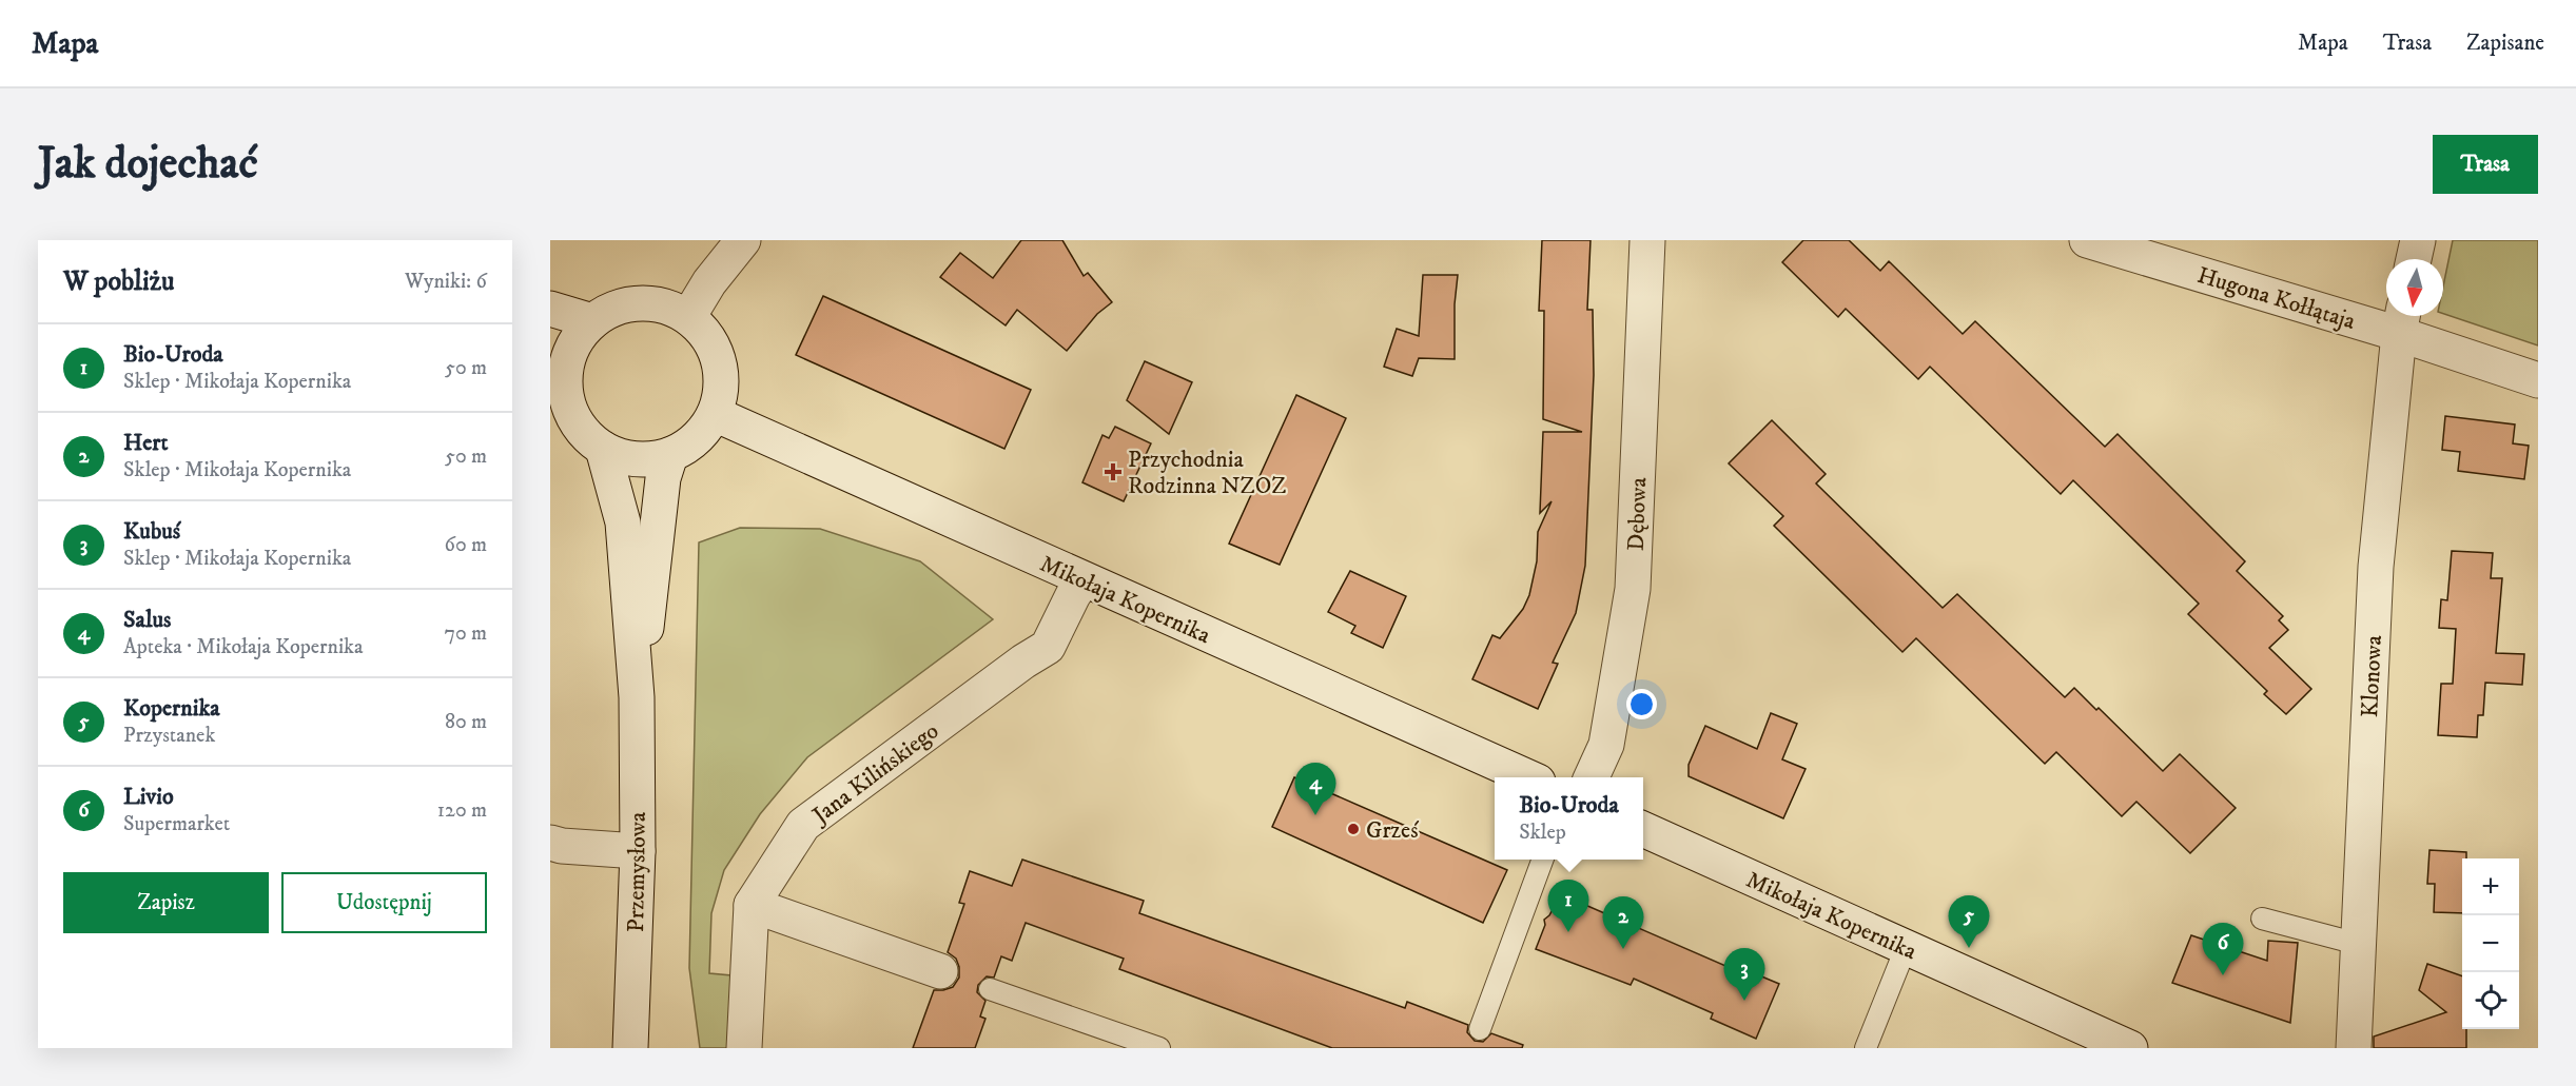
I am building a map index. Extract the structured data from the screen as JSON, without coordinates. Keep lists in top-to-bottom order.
{
  "streets": {
    "street": [
      "Hugona Kołłątaja",
      "Dębowa",
      "Mikołaja Kopernika",
      "Klonowa",
      "Jana Kilińskiego",
      "Przemysłowa"
    ]
  },
  "crossings": [
    ["Hugona Kołłątaja", "Klonowa"],
    ["Mikołaja Kopernika", "Jana Kilińskiego"],
    ["Mikołaja Kopernika", "Przemysłowa"]
  ],
  "places": {
    "health": ["Przychodnia Rodzinna NZOZ"],
    "other": ["Grześ"]
  },
  "north": "bottom",
  "page": {
    "header": "Mapa",
    "nav": ["Mapa", "Trasa", "Zapisane"],
    "buttons": [
      "Trasa",
      ["Zapisz", "Udostępnij"]
    ],
    "title": "Jak dojechać",
    "heading": ["W pobliżu", "Wyniki: 6"],
    "list": [
      {
        "mark": "1",
        "name": "Bio-Uroda",
        "note": "Sklep · Mikołaja Kopernika",
        "value": "50 m"
      },
      {
        "mark": "2",
        "name": "Hert",
        "note": "Sklep · Mikołaja Kopernika",
        "value": "50 m"
      },
      {
        "mark": "3",
        "name": "Kubuś",
        "note": "Sklep · Mikołaja Kopernika",
        "value": "60 m"
      },
      {
        "mark": "4",
        "name": "Salus",
        "note": "Apteka · Mikołaja Kopernika",
        "value": "70 m"
      },
      {
        "mark": "5",
        "name": "Kopernika",
        "note": "Przystanek",
        "value": "80 m"
      },
      {
        "mark": "6",
        "name": "Livio",
        "note": "Supermarket",
        "value": "120 m"
      }
    ],
    "pins": [
      "4",
      "1",
      "5",
      "2",
      "6",
      "3"
    ],
    "popup": ["Bio-Uroda", "Sklep"],
    "map_buttons": ["+", "−"]
  }
}
